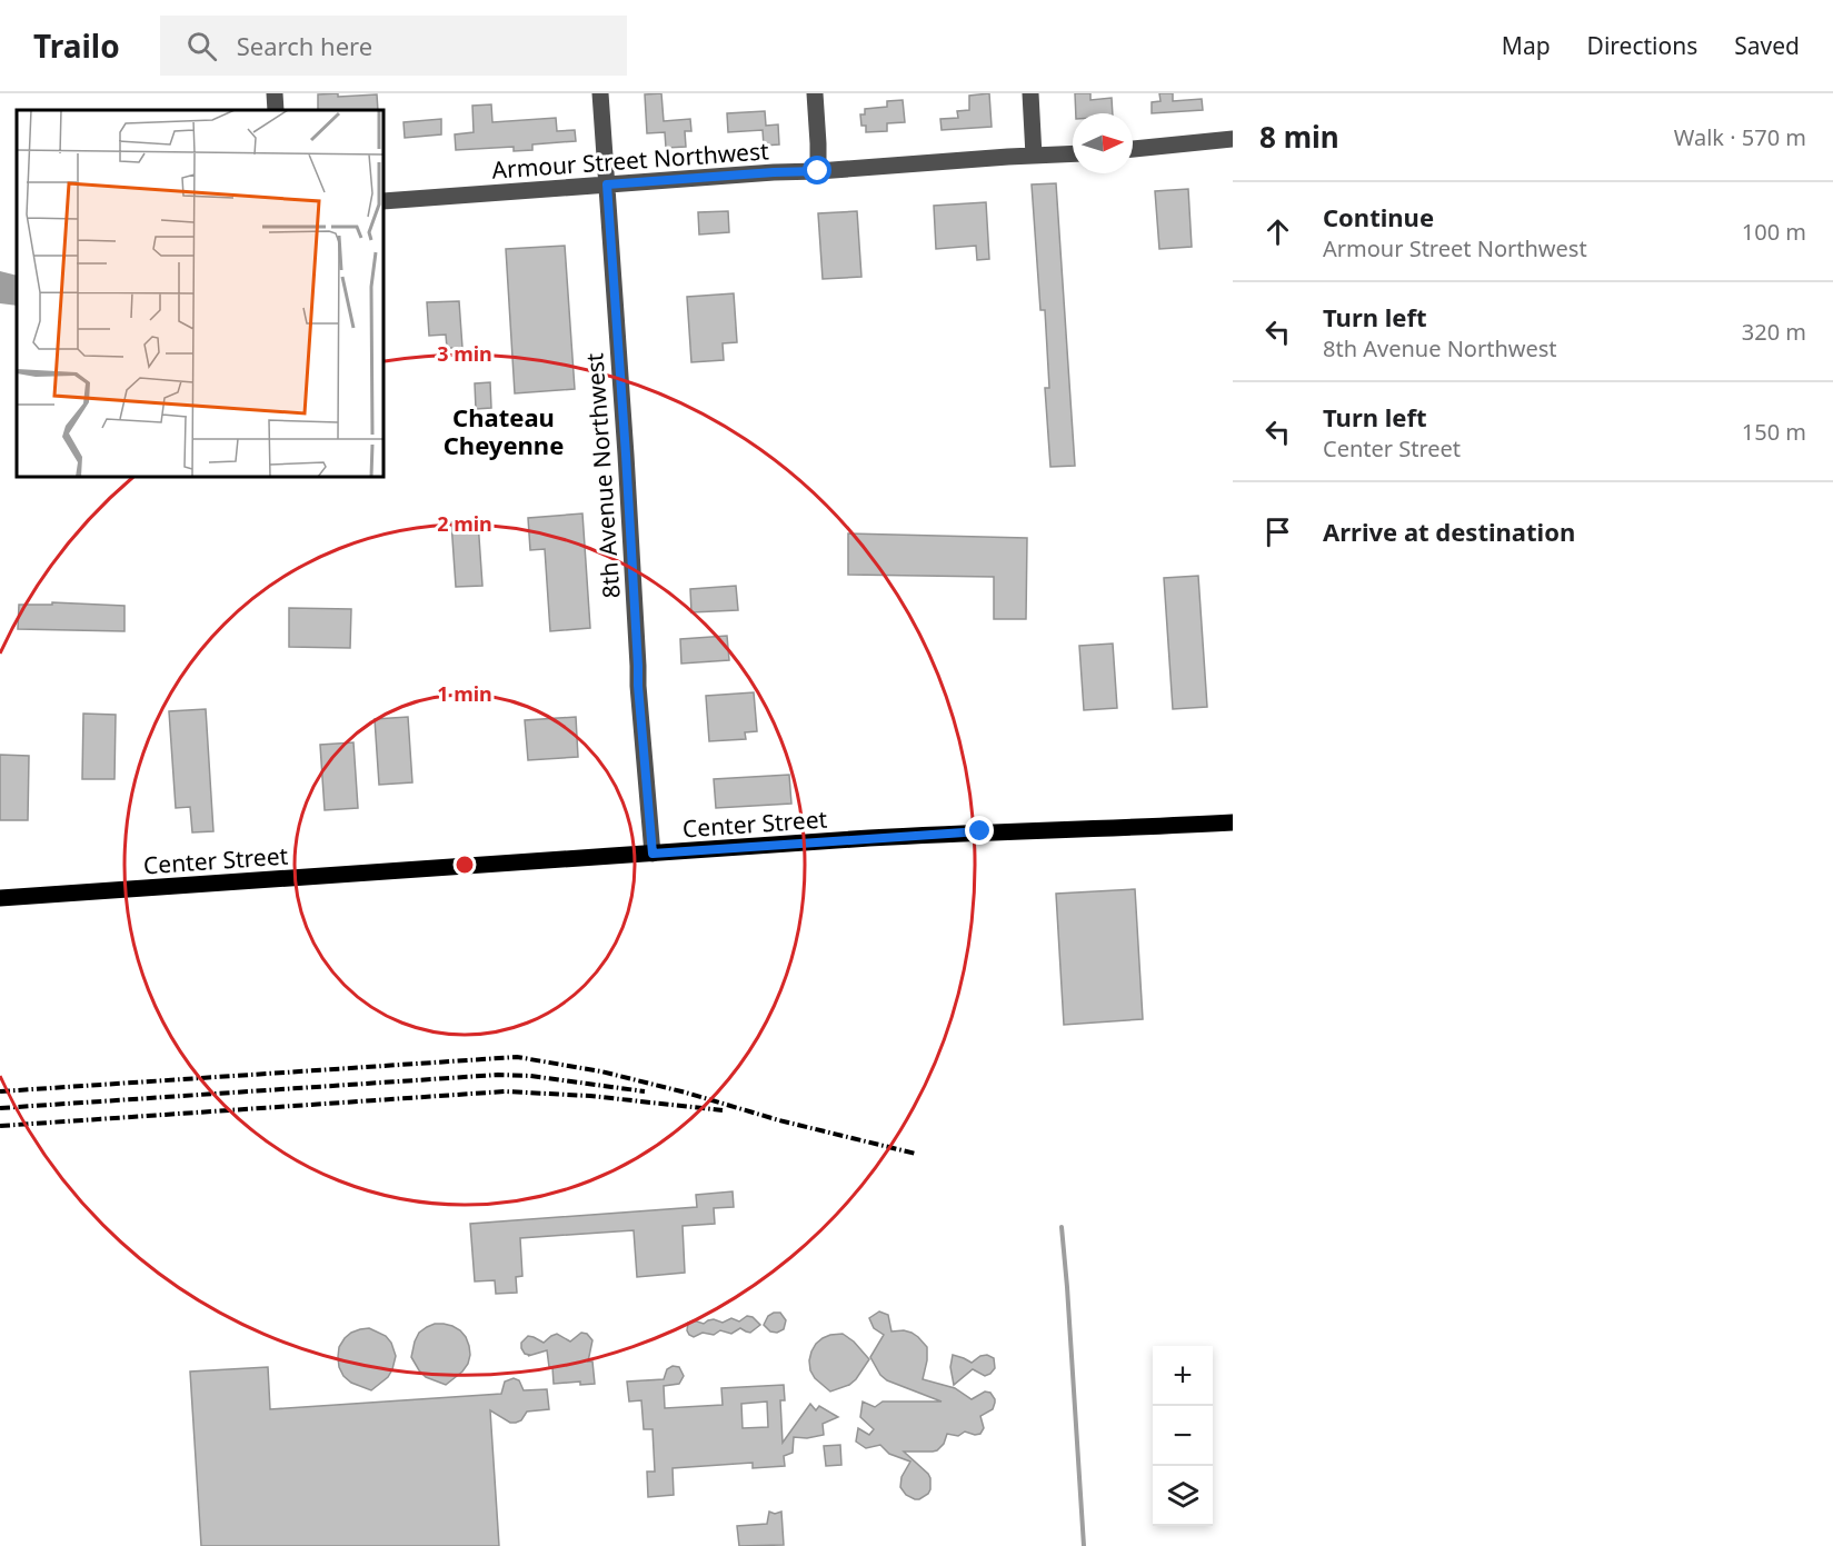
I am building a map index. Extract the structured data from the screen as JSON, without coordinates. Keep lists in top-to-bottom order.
{
  "streets": {
    "main road": ["Center Street"],
    "street": ["Armour Street Northwest", "8th Avenue Northwest"]
  },
  "crossings": [
    ["Armour Street Northwest", "8th Avenue Northwest"],
    ["8th Avenue Northwest", "Center Street"]
  ],
  "districts": ["Chateau Cheyenne"],
  "north": "right",
  "page": {
    "header": "Trailo",
    "search": "Search here",
    "nav": ["Map", "Directions", "Saved"],
    "heading": ["8 min", "Walk · 570 m"],
    "list": [
      ["Continue", "Armour Street Northwest", "100 m"],
      ["Turn left", "8th Avenue Northwest", "320 m"],
      ["Turn left", "Center Street", "150 m"],
      "Arrive at destination"
    ],
    "map_buttons": ["+", "−"]
  },
  "rings": ["3 min", "2 min", "1 min"]
}
